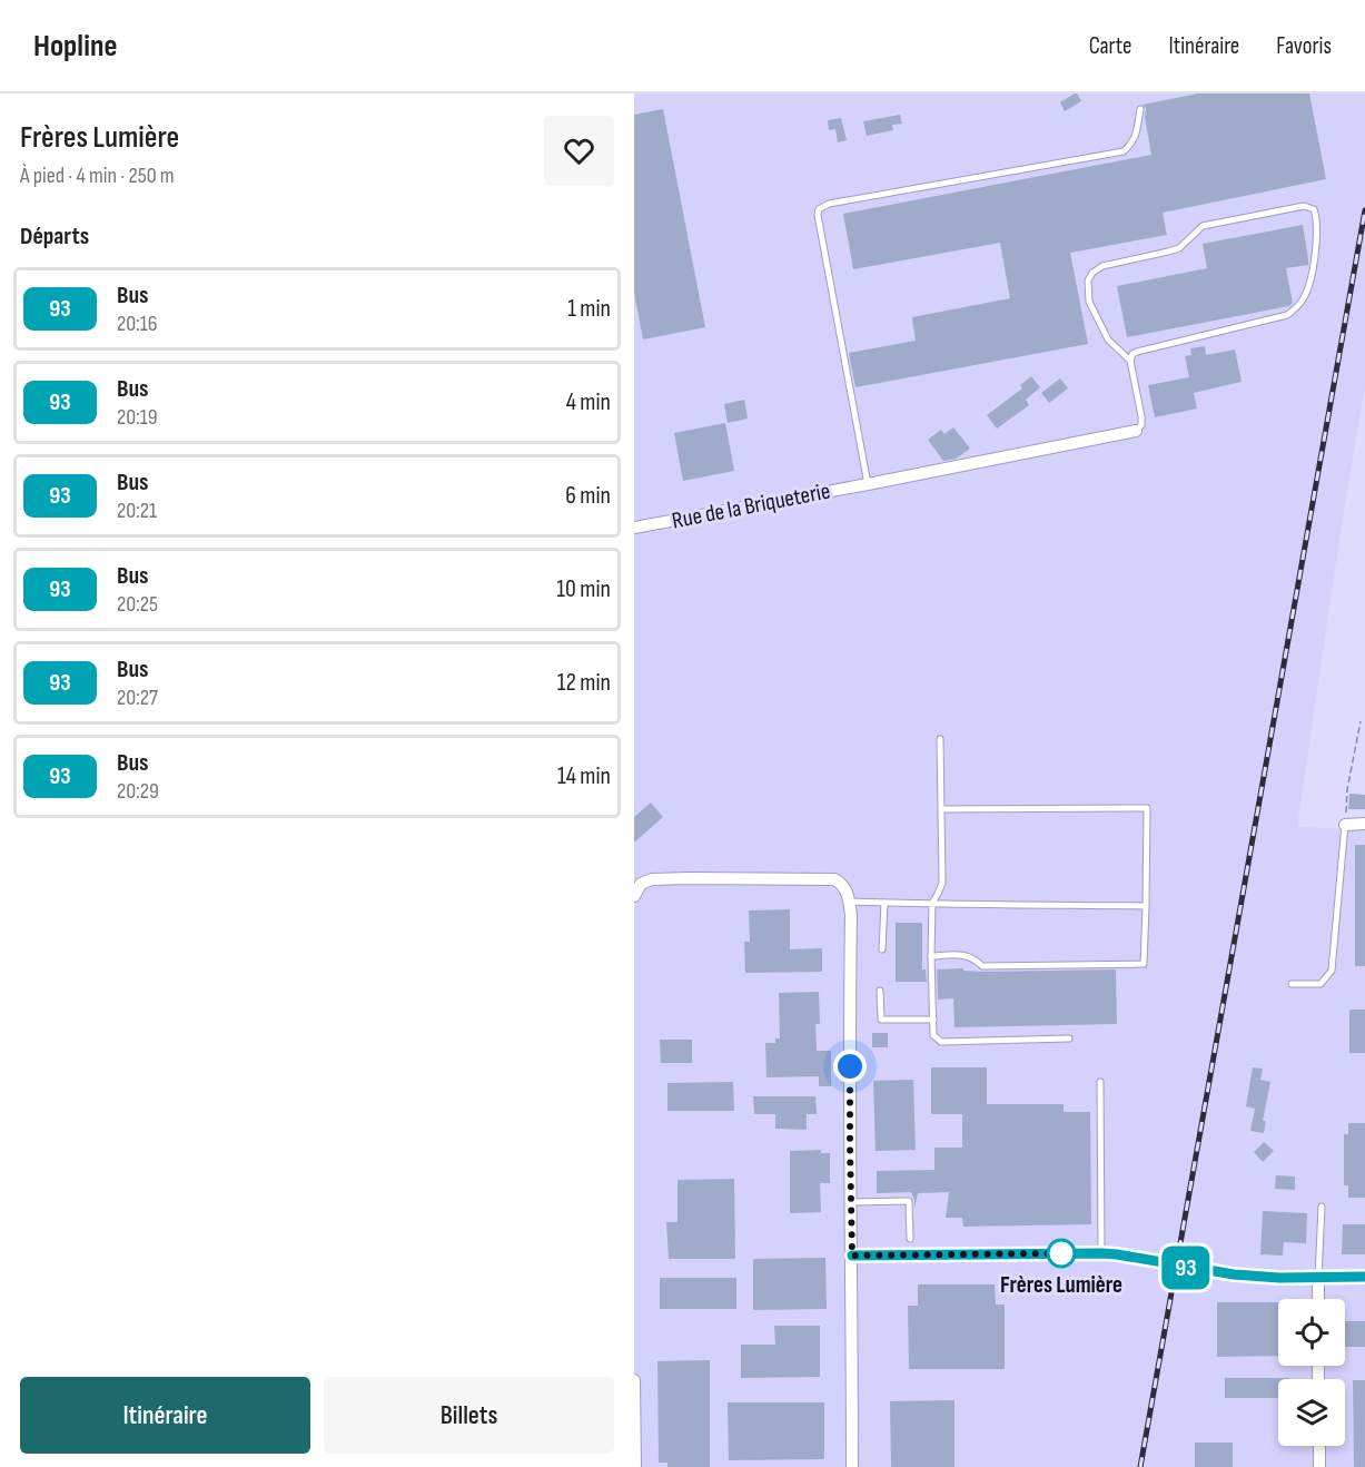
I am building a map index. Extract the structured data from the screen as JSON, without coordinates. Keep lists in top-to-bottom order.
{
  "streets": {
    "street": ["Rue de la Briqueterie"]
  },
  "places": ["Frères Lumière"],
  "lines": ["bus line 93"],
  "page": {
    "header": "Hopline",
    "nav": ["Carte", "Itinéraire", "Favoris"],
    "heading": [
      ["Frères Lumière", "À pied · 4 min · 250 m"],
      "Départs"
    ],
    "on_map": "93",
    "list": [
      {
        "mark": "93",
        "name": "Bus",
        "note": "20:16",
        "value": "1 min"
      },
      {
        "mark": "93",
        "name": "Bus",
        "note": "20:19",
        "value": "4 min"
      },
      {
        "mark": "93",
        "name": "Bus",
        "note": "20:21",
        "value": "6 min"
      },
      {
        "mark": "93",
        "name": "Bus",
        "note": "20:25",
        "value": "10 min"
      },
      {
        "mark": "93",
        "name": "Bus",
        "note": "20:27",
        "value": "12 min"
      },
      {
        "mark": "93",
        "name": "Bus",
        "note": "20:29",
        "value": "14 min"
      }
    ],
    "buttons": ["Itinéraire", "Billets"]
  }
}
